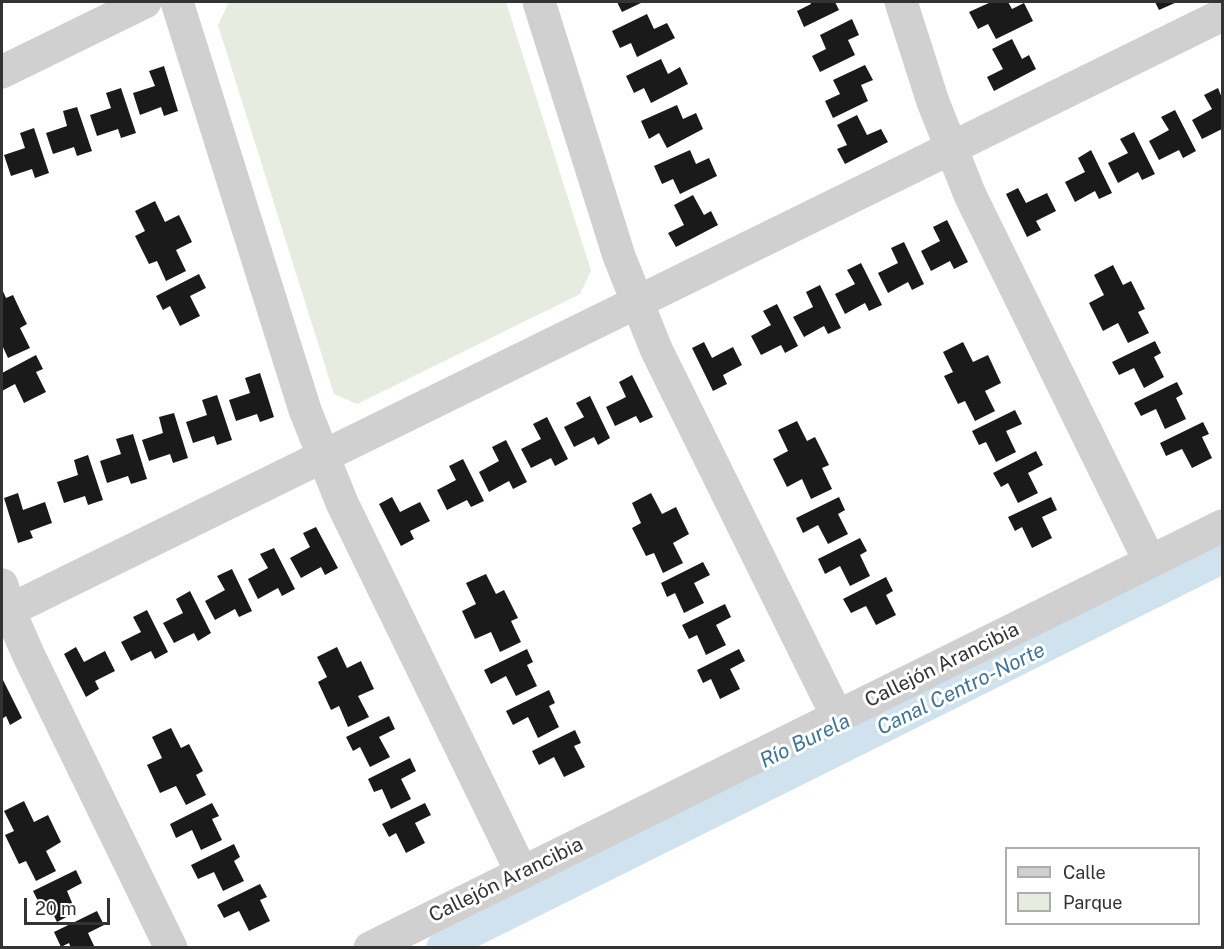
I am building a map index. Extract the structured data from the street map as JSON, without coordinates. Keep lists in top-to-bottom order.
{
  "streets": {
    "street": ["Callejón Arancibia"]
  },
  "water": ["Canal Centro-Norte", "Río Burela"],
  "legend": ["Calle", "Parque"],
  "scale_bar": "20 m"
}
